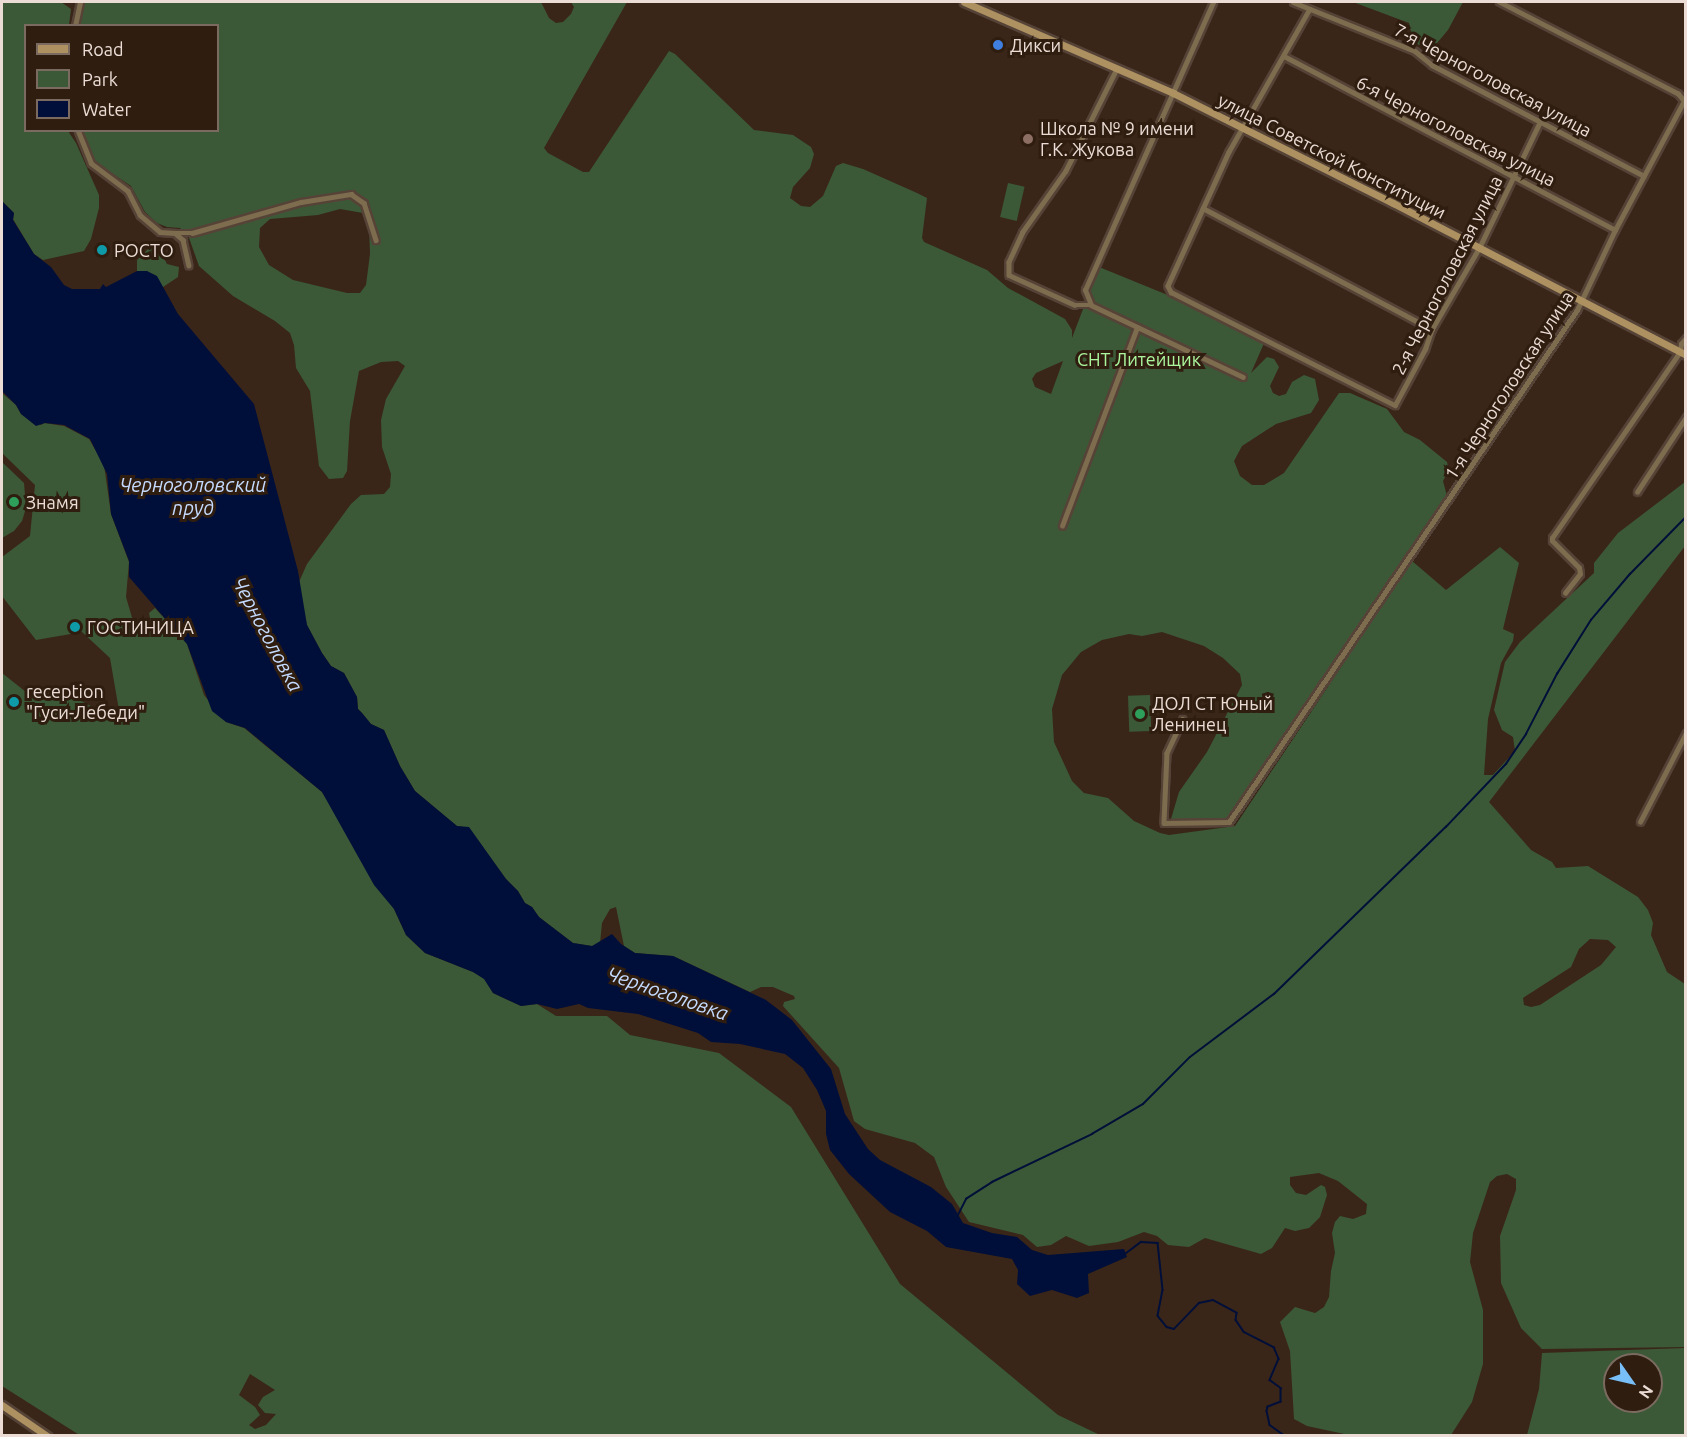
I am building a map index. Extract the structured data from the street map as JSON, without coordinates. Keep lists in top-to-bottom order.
{
  "streets": {
    "street": [
      "7-я Черноголовская улица",
      "6-я Черноголовская улица",
      "улица Советской Конституции",
      "2-я Черноголовская улица",
      "1-я Черноголовская улица"
    ]
  },
  "crossings": [
    ["7-я Черноголовская улица", "2-я Черноголовская улица"],
    ["7-я Черноголовская улица", "1-я Черноголовская улица"],
    ["6-я Черноголовская улица", "2-я Черноголовская улица"],
    ["6-я Черноголовская улица", "1-я Черноголовская улица"],
    ["улица Советской Конституции", "2-я Черноголовская улица"],
    ["улица Советской Конституции", "1-я Черноголовская улица"]
  ],
  "water": ["Черноголовский пруд", "Черноголовка"],
  "parks": ["СНТ Литейщик"],
  "places": [
    "Дикси",
    "Школа № 9 имени Г.К. Жукова",
    "РОСТО",
    "Знамя",
    "ГОСТИНИЦА",
    "reception \"Гуси-Лебеди\"",
    "ДОЛ СТ Юный Ленинец"
  ],
  "legend": ["Road", "Park", "Water"],
  "north": "bottom right"
}
